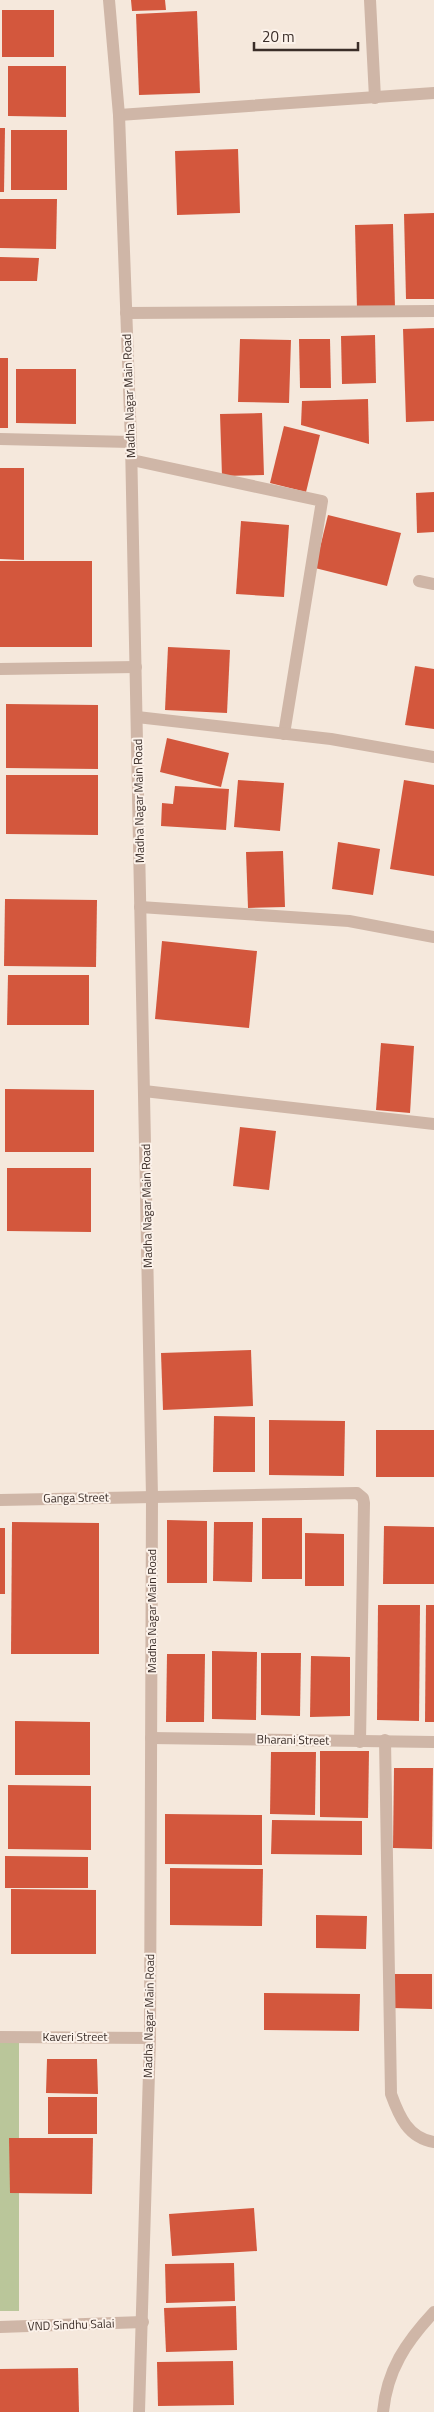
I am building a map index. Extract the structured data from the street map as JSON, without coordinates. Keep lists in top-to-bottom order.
{
  "streets": {
    "street": [
      "Madha Nagar Main Road",
      "Ganga Street",
      "Bharani Street",
      "Kaveri Street",
      "VND Sindhu Salai"
    ]
  },
  "crossings": [
    ["Madha Nagar Main Road", "Ganga Street"],
    ["Madha Nagar Main Road", "Bharani Street"],
    ["Madha Nagar Main Road", "Kaveri Street"],
    ["Madha Nagar Main Road", "VND Sindhu Salai"],
    ["Ganga Street", "Bharani Street"]
  ],
  "scale_bar": "20 m"
}
